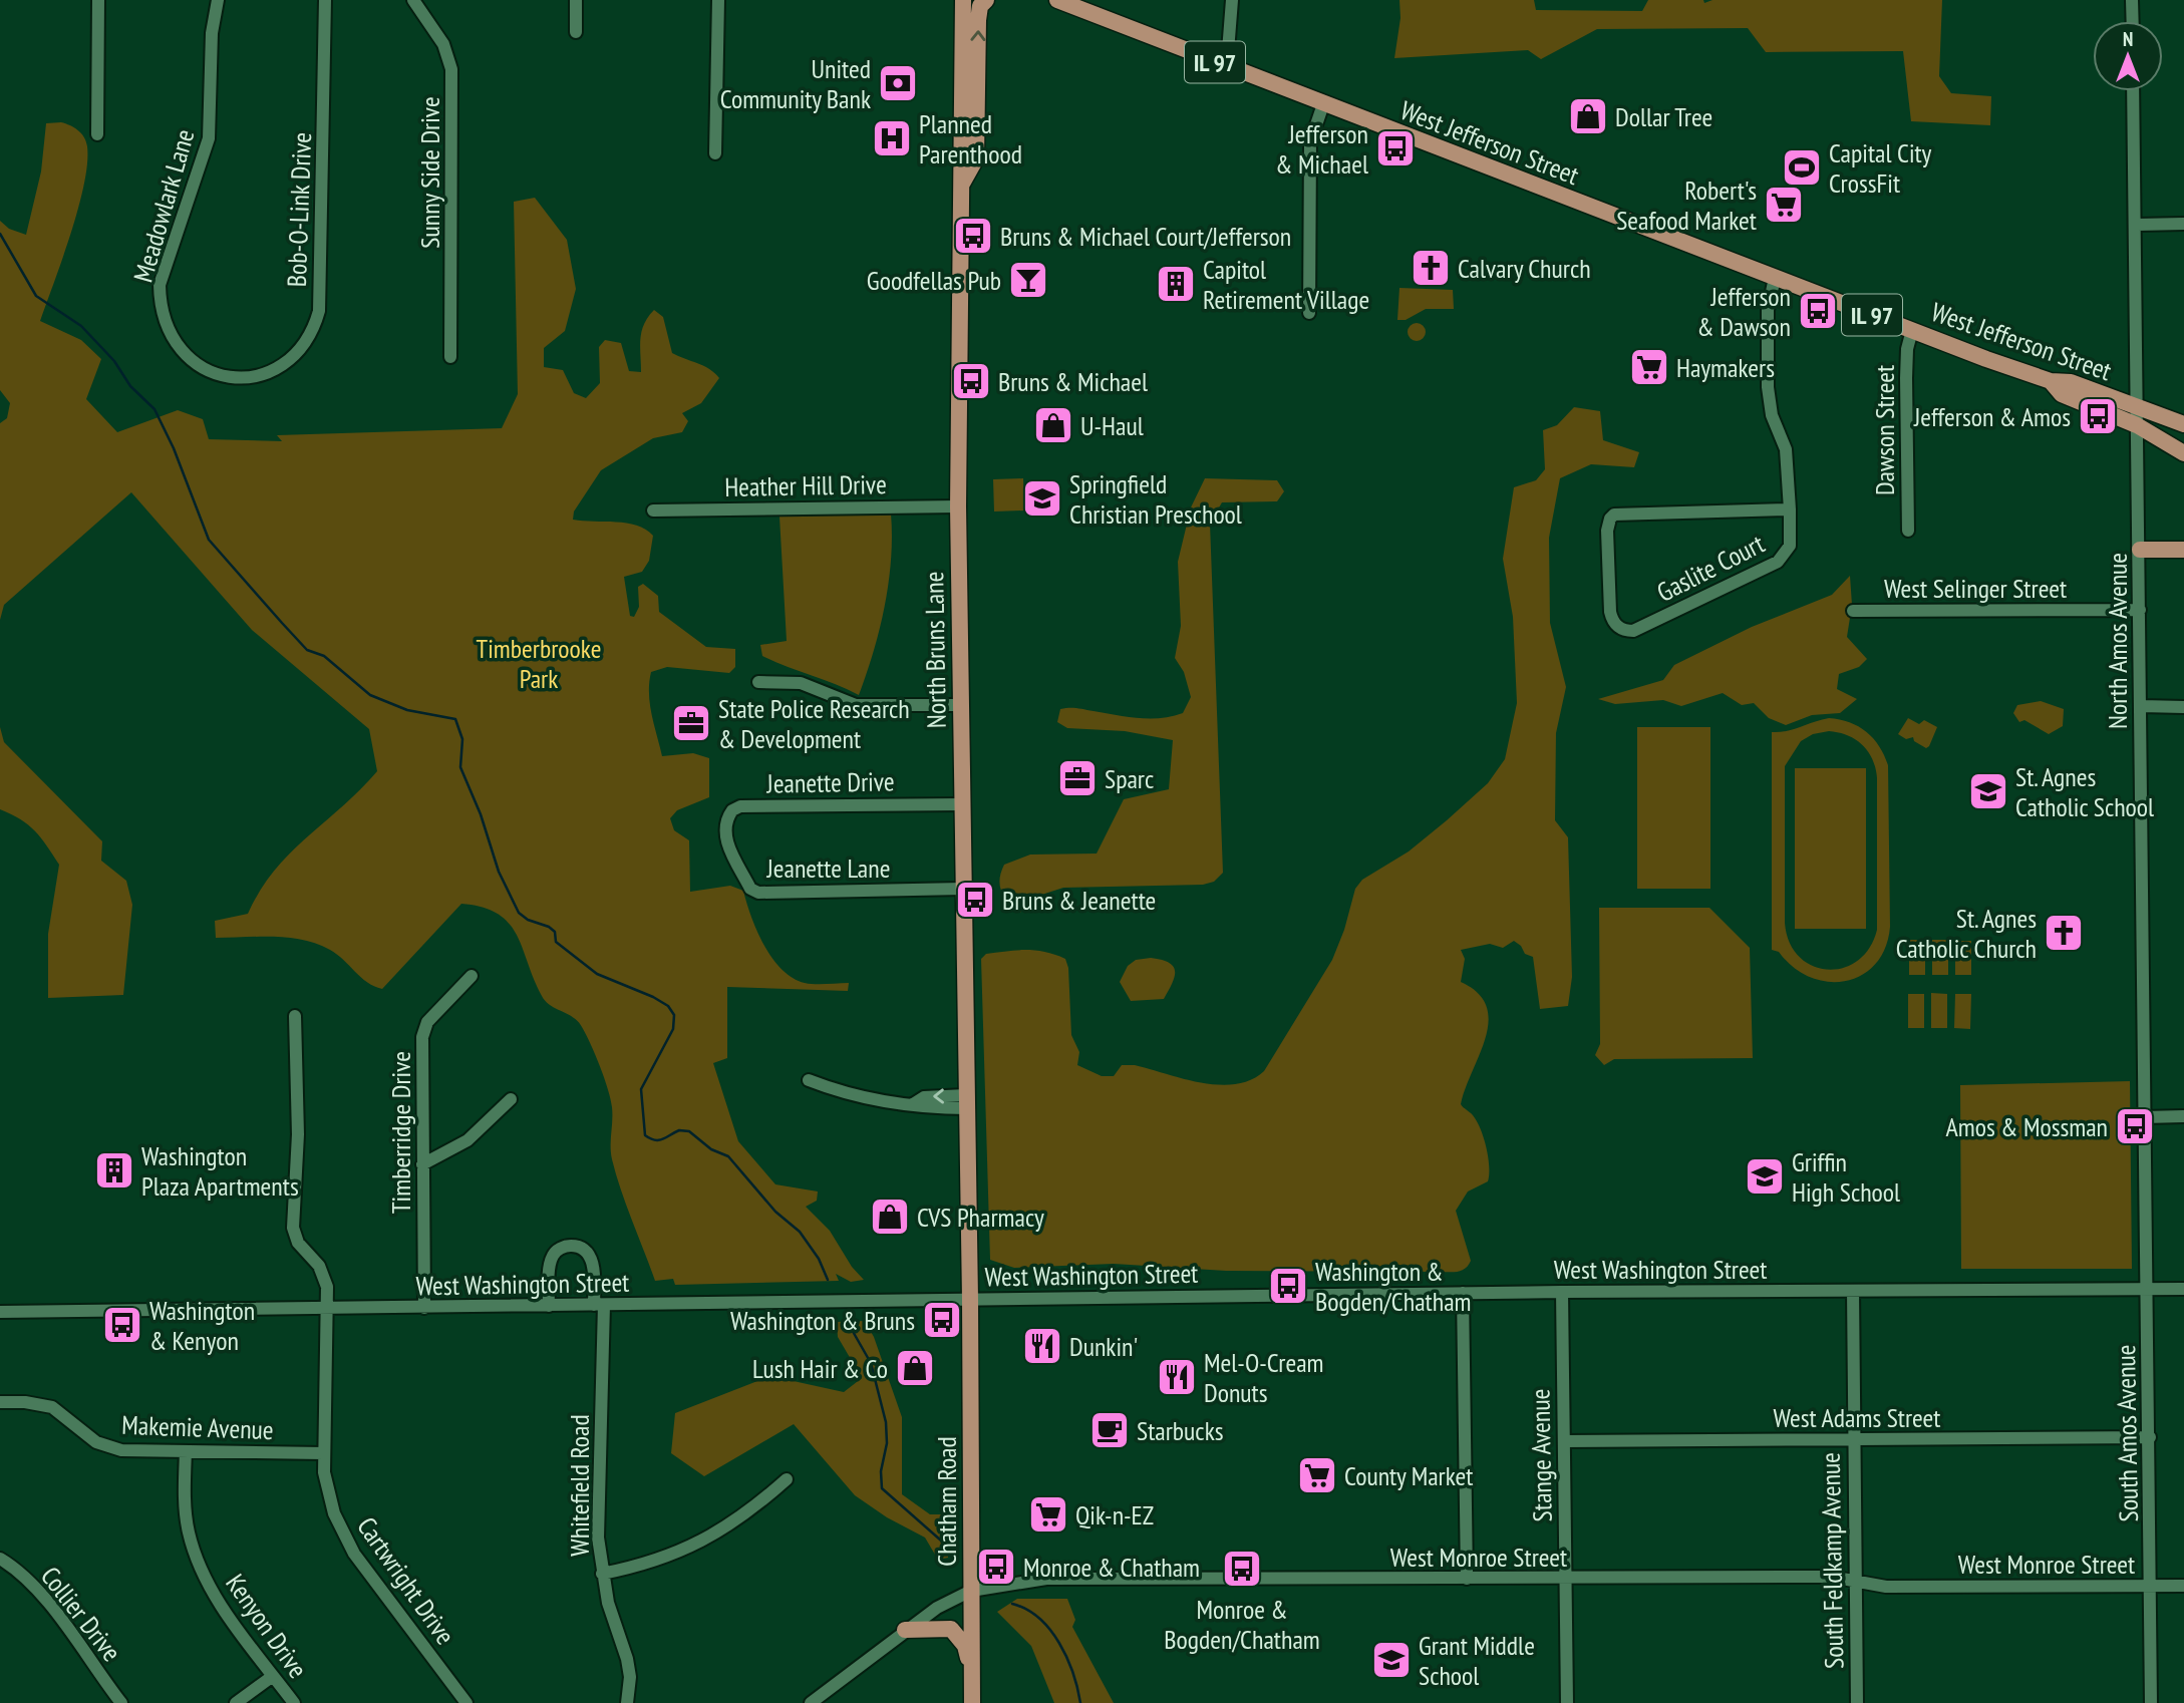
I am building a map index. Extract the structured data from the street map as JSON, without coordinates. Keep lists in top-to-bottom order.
{
  "streets": {
    "main road": [
      "IL 97",
      "West Jefferson Street",
      "North Bruns Lane",
      "Chatham Road"
    ],
    "street": [
      "Sunny Side Drive",
      "Meadowlark Lane",
      "Bob-O-Link Drive",
      "Dawson Street",
      "Heather Hill Drive",
      "Gaslite Court",
      "West Selinger Street",
      "North Amos Avenue",
      "Jeanette Drive",
      "Jeanette Lane",
      "Timberridge Drive",
      "West Washington Street",
      "West Adams Street",
      "Makemie Avenue",
      "South Amos Avenue",
      "Stange Avenue",
      "Whitefield Road",
      "West Monroe Street",
      "South Feldkamp Avenue",
      "Cartwright Drive",
      "Collier Drive",
      "Kenyon Drive"
    ]
  },
  "crossings": [
    ["IL 97", "West Jefferson Street"],
    ["IL 97", "North Amos Avenue"],
    ["West Jefferson Street", "Dawson Street"],
    ["West Jefferson Street", "North Amos Avenue"],
    ["Meadowlark Lane", "Bob-O-Link Drive"],
    ["Heather Hill Drive", "North Bruns Lane"],
    ["West Selinger Street", "North Amos Avenue"],
    ["North Amos Avenue", "West Washington Street"],
    ["North Amos Avenue", "South Amos Avenue"],
    ["North Bruns Lane", "Jeanette Drive"],
    ["North Bruns Lane", "Jeanette Lane"],
    ["North Bruns Lane", "West Washington Street"],
    ["North Bruns Lane", "Chatham Road"],
    ["Jeanette Drive", "Jeanette Lane"],
    ["Timberridge Drive", "West Washington Street"],
    ["West Washington Street", "South Amos Avenue"],
    ["West Washington Street", "Stange Avenue"],
    ["West Washington Street", "Whitefield Road"],
    ["West Washington Street", "Chatham Road"],
    ["West Washington Street", "South Feldkamp Avenue"],
    ["West Washington Street", "Cartwright Drive"],
    ["West Adams Street", "South Amos Avenue"],
    ["West Adams Street", "Stange Avenue"],
    ["West Adams Street", "South Feldkamp Avenue"],
    ["Makemie Avenue", "Cartwright Drive"],
    ["Makemie Avenue", "Kenyon Drive"],
    ["South Amos Avenue", "West Monroe Street"],
    ["Stange Avenue", "West Monroe Street"],
    ["Chatham Road", "West Monroe Street"],
    ["West Monroe Street", "South Feldkamp Avenue"]
  ],
  "parks": ["Timberbrooke Park"],
  "places": {
    "bank": ["United Community Bank"],
    "shop": [
      "Dollar Tree",
      "U-Haul",
      "CVS Pharmacy",
      "Lush Hair & Co"
    ],
    "hospital": ["Planned Parenthood"],
    "bus stop": [
      "Jefferson & Michael",
      "Bruns & Michael Court/Jefferson",
      "Jefferson & Dawson",
      "Bruns & Michael",
      "Jefferson & Amos",
      "Bruns & Jeanette",
      "Amos & Mossman",
      "Washington & Bogden/Chatham",
      "Washington & Bruns",
      "Washington & Kenyon",
      "Monroe & Chatham",
      "Monroe & Bogden/Chatham"
    ],
    "sports": ["Capital City CrossFit"],
    "supermarket": [
      "Robert's Seafood Market",
      "Haymakers",
      "County Market",
      "Qik-n-EZ"
    ],
    "church": ["Calvary Church", "St. Agnes Catholic Church"],
    "bar": ["Goodfellas Pub"],
    "building": ["Capitol Retirement Village", "Washington Plaza Apartments"],
    "school or university": [
      "Springfield Christian Preschool",
      "St. Agnes Catholic School",
      "Griffin High School",
      "Grant Middle School"
    ],
    "office": ["State Police Research & Development", "Sparc"],
    "restaurant": ["Dunkin'", "Mel-O-Cream Donuts"],
    "cafe": ["Starbucks"]
  },
  "north": "top"
}
